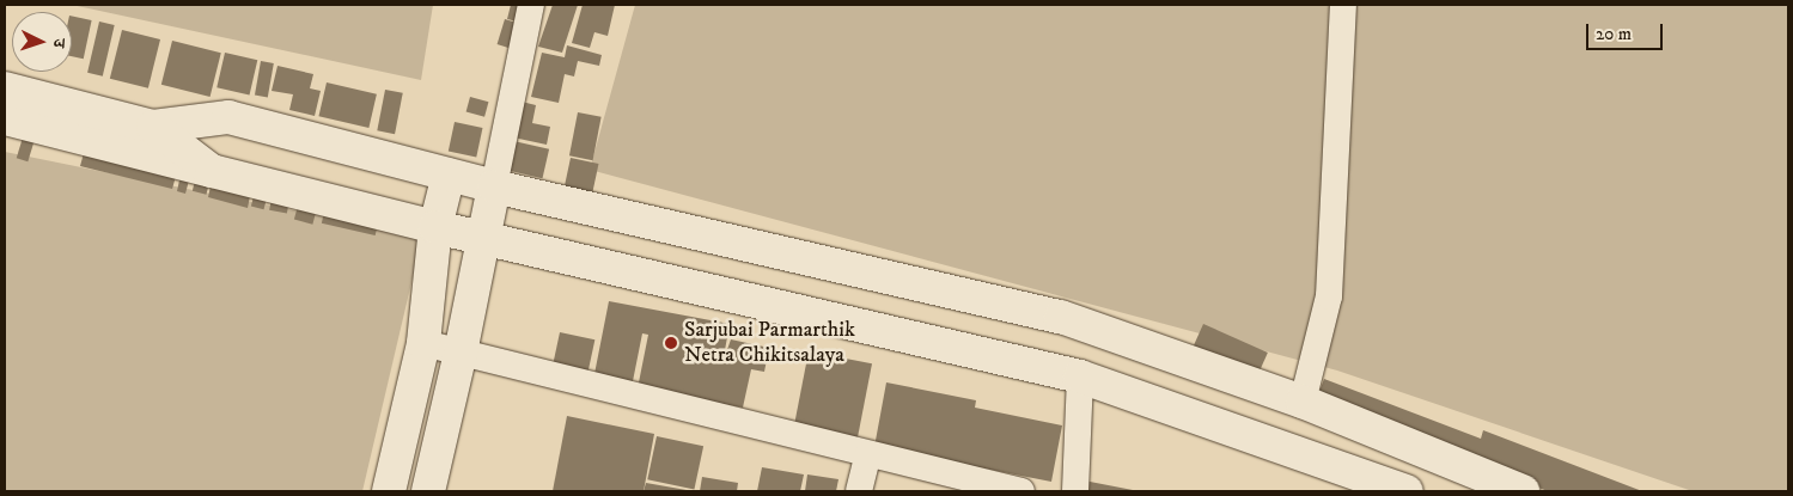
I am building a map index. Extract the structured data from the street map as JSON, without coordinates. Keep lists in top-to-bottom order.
{
  "places": ["Sarjubai Parmarthik Netra Chikitsalaya"],
  "scale_bar": "20 m",
  "north": "right"
}
